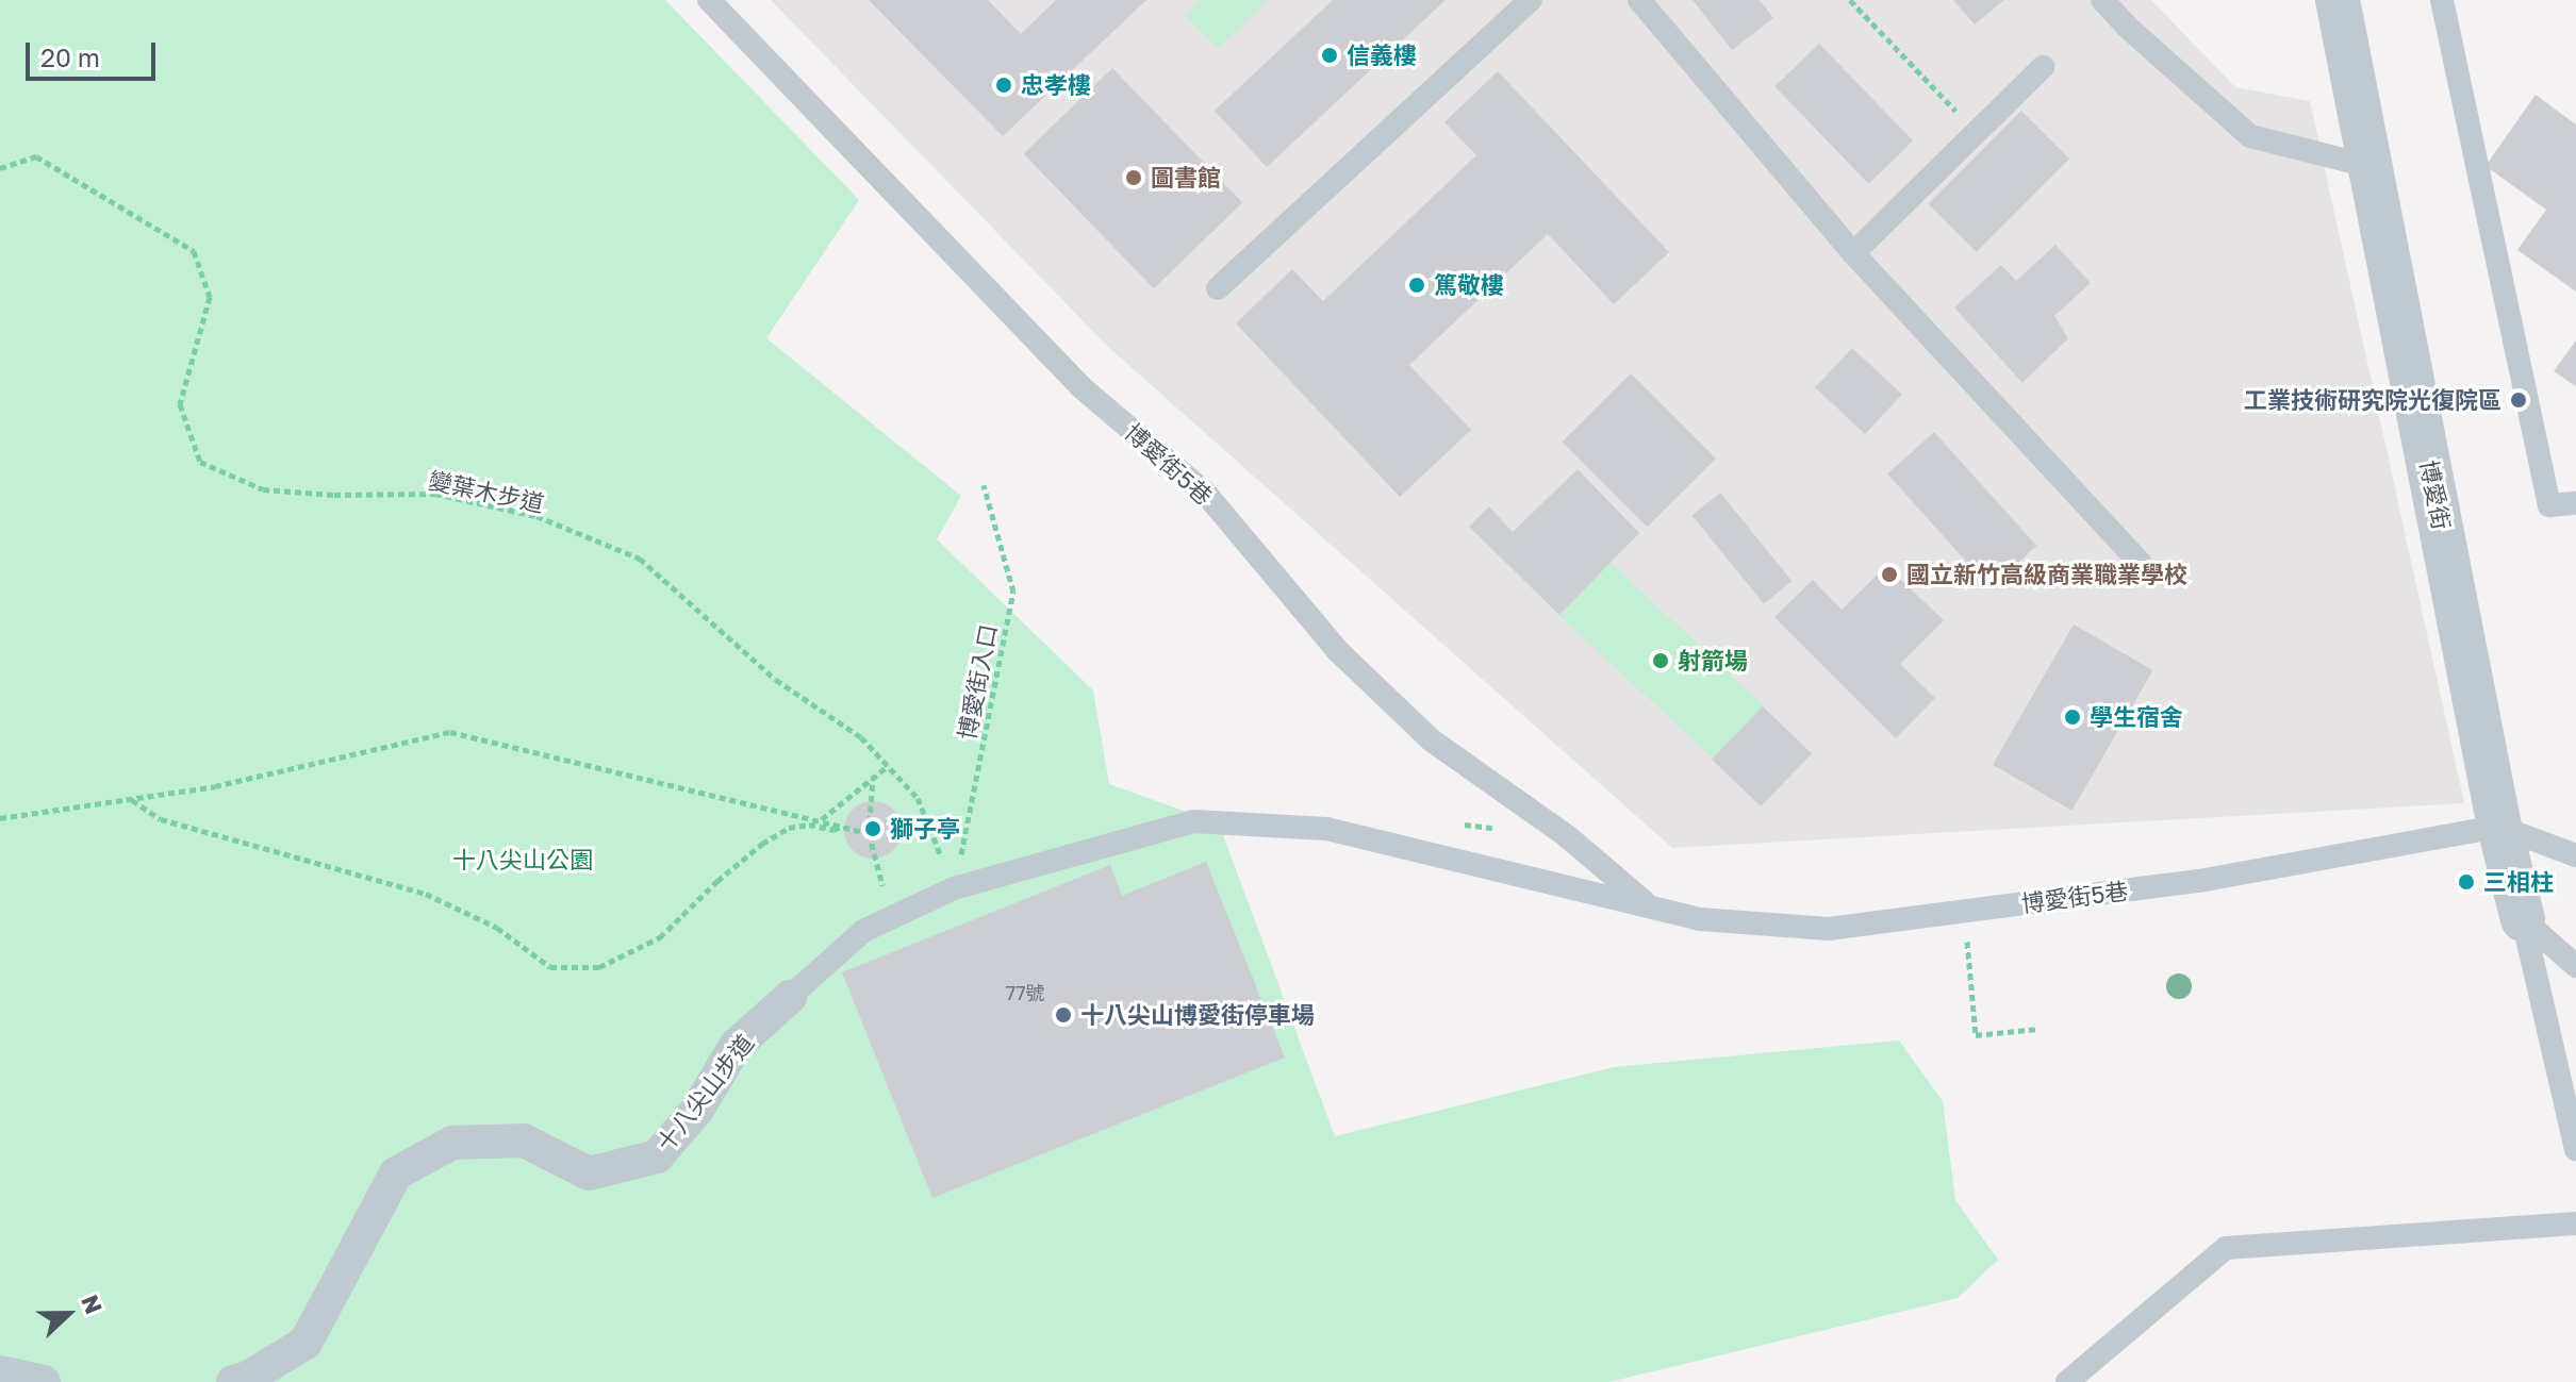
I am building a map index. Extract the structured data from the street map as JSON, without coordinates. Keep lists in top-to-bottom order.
{
  "streets": {
    "street": ["博愛街", "十八尖山步道"],
    "lane": ["博愛街5巷"],
    "path": ["變葉木步道", "博愛街入口"]
  },
  "crossings": [
    ["博愛街5巷", "變葉木步道"],
    ["博愛街5巷", "博愛街"],
    ["博愛街5巷", "博愛街入口"],
    ["博愛街5巷", "十八尖山步道"],
    ["變葉木步道", "博愛街入口"],
    ["變葉木步道", "十八尖山步道"],
    ["博愛街入口", "十八尖山步道"]
  ],
  "parks": ["十八尖山公園"],
  "places": [
    "信義樓",
    "忠孝樓",
    "圖書館",
    "篤敬樓",
    "工業技術研究院光復院區",
    "國立新竹高級商業職業學校",
    "射箭場",
    "學生宿舍",
    "獅子亭",
    "三相柱",
    "十八尖山博愛街停車場"
  ],
  "house_numbers": ["77號"],
  "scale_bar": "20 m",
  "north": "right"
}
